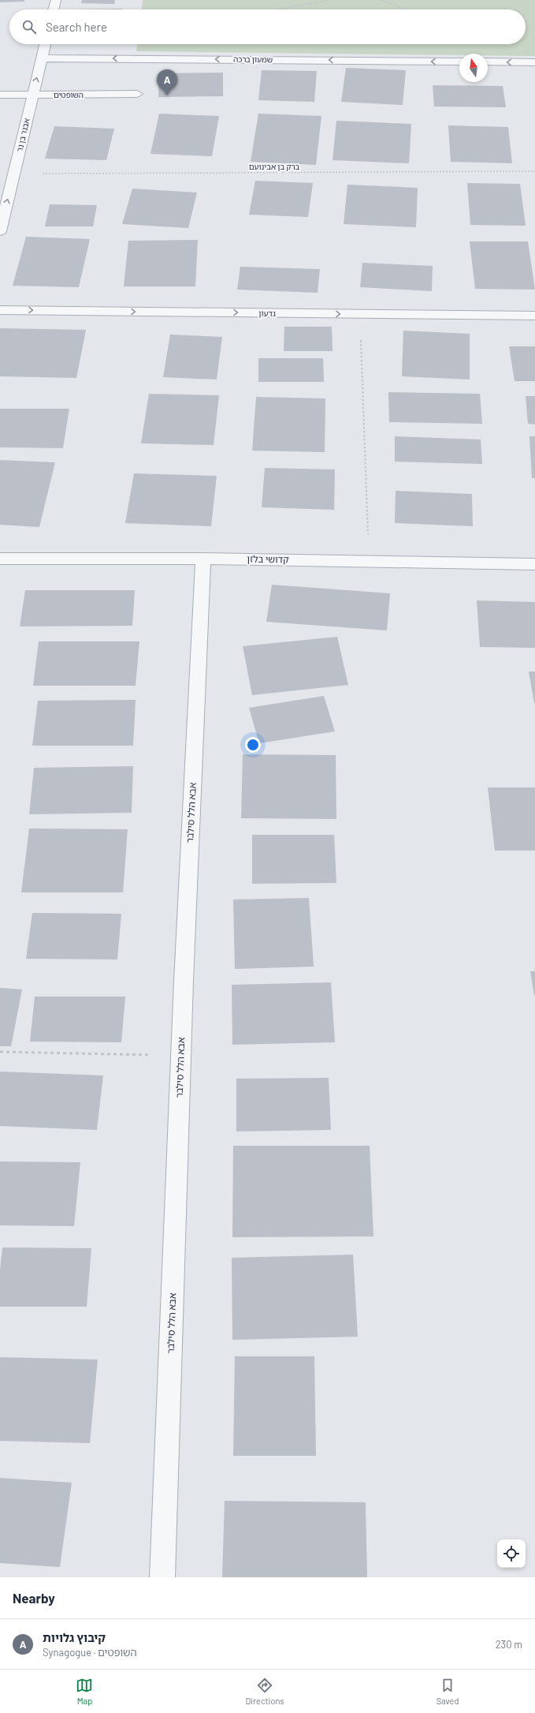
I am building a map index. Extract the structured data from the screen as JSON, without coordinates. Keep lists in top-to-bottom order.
{
  "streets": {
    "street": [
      "שמעון ברכה",
      "השופטים",
      "אבנר בן נר",
      "גדעון",
      "קדושי בלזן",
      "אבא הלל סילבר"
    ],
    "path": ["ברק בן אבינועם"]
  },
  "crossings": [
    ["שמעון ברכה", "אבנר בן נר"],
    ["השופטים", "אבנר בן נר"],
    ["אבנר בן נר", "ברק בן אבינועם"],
    ["קדושי בלזן", "אבא הלל סילבר"]
  ],
  "one_way": ["שמעון ברכה", "אבנר בן נר", "גדעון"],
  "north": "top",
  "page": {
    "search": "Search here",
    "pins": "A",
    "heading": "Nearby",
    "list": [
      {
        "mark": "A",
        "name": "קיבוץ גלויות",
        "note": "Synagogue · השופטים",
        "value": "230 m"
      }
    ],
    "nav": ["Map", "Directions", "Saved"]
  }
}
